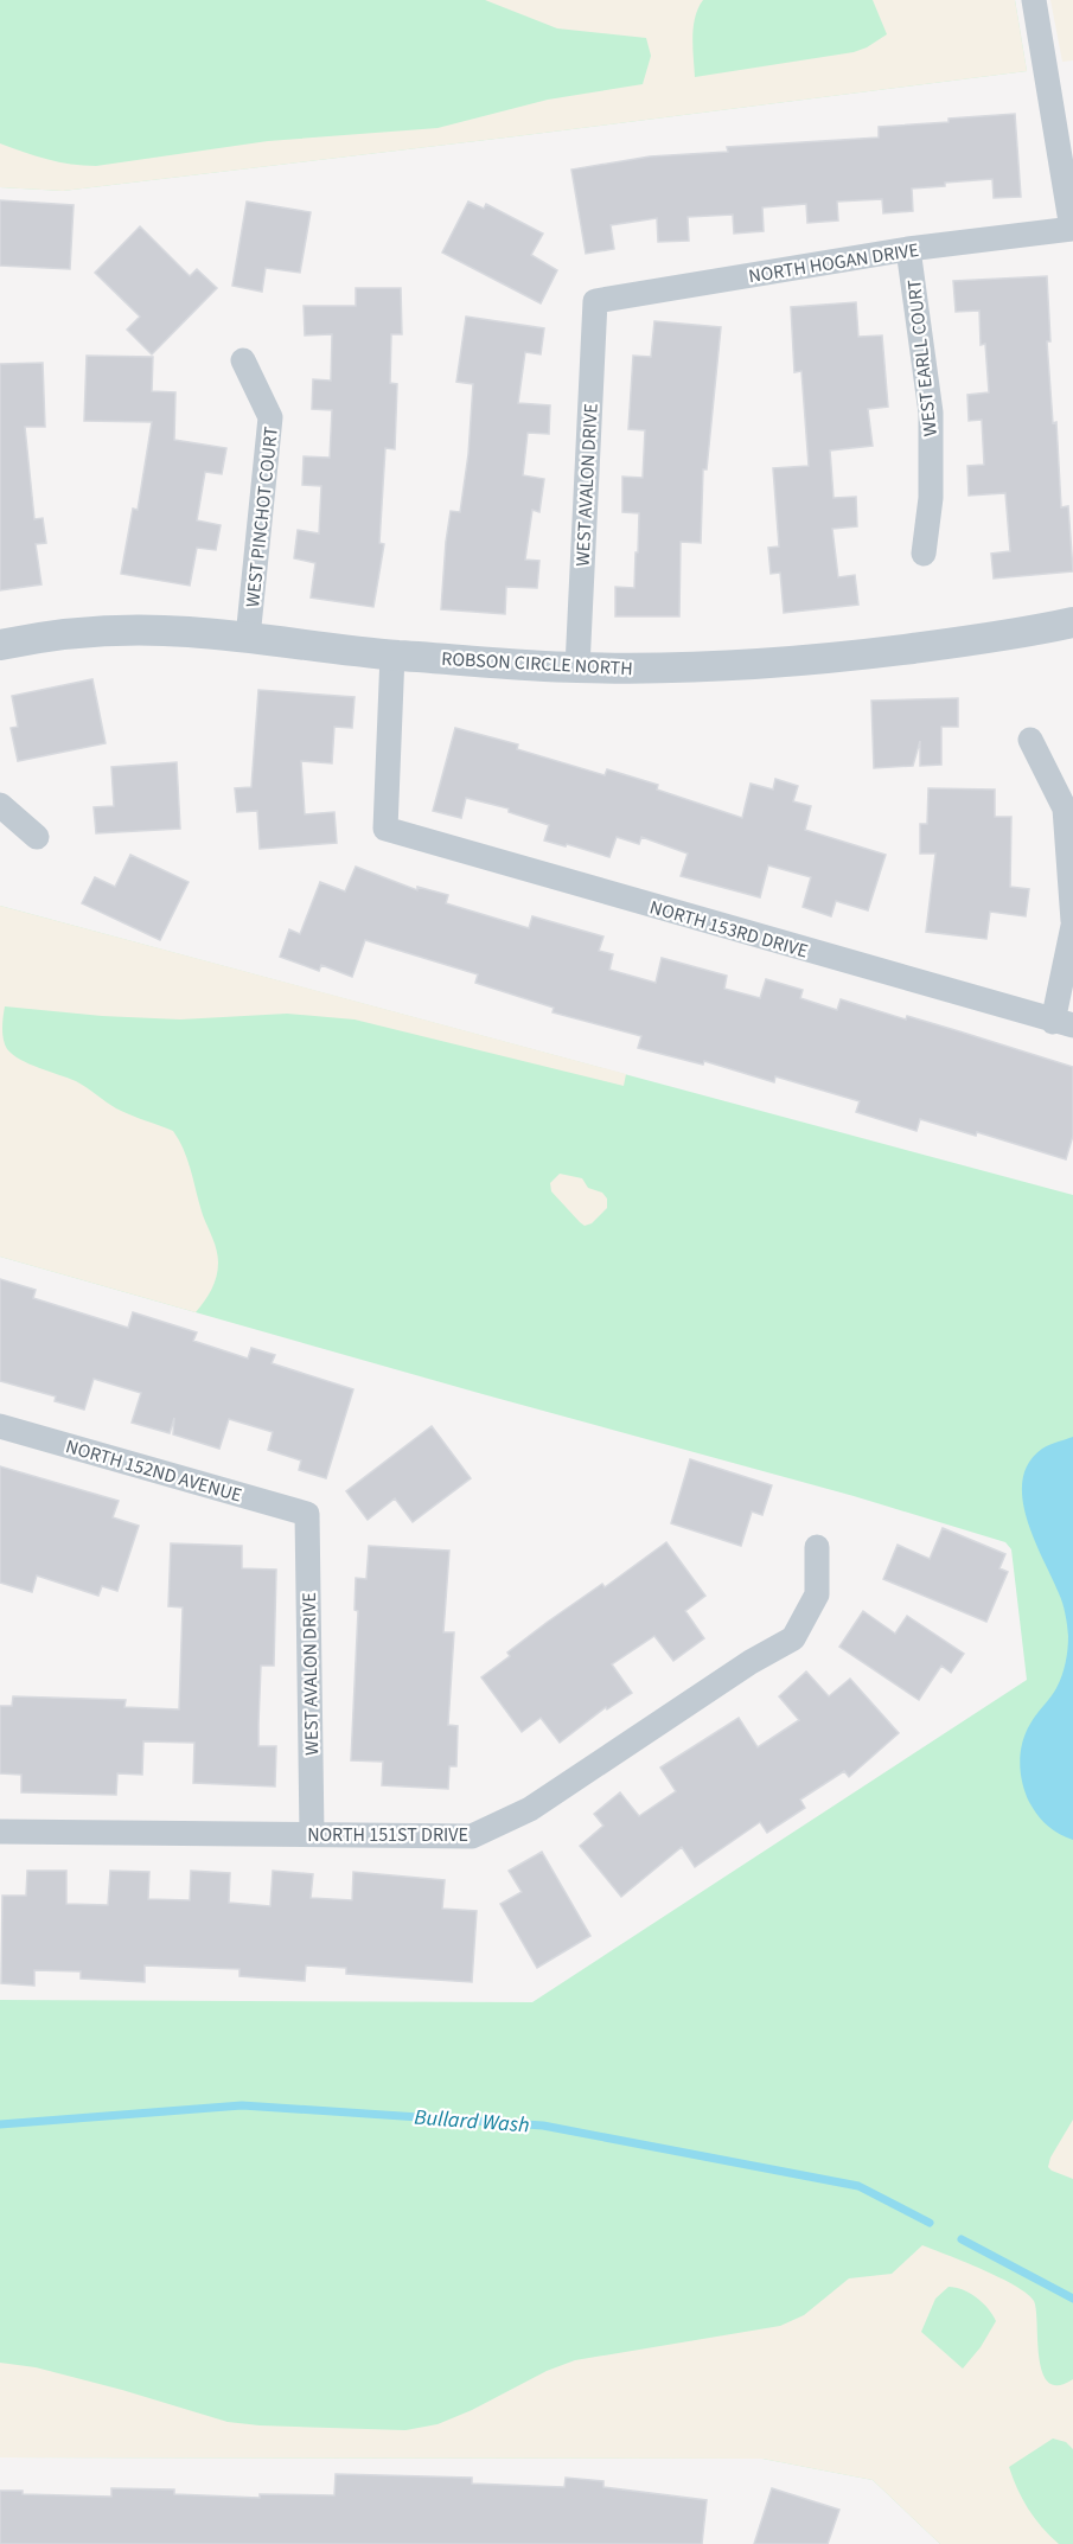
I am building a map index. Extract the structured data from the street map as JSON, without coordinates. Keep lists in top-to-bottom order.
{
  "streets": {
    "street": [
      "NORTH HOGAN DRIVE",
      "WEST EARLL COURT",
      "WEST AVALON DRIVE",
      "WEST PINCHOT COURT",
      "ROBSON CIRCLE NORTH",
      "NORTH 153RD DRIVE",
      "NORTH 152ND AVENUE",
      "NORTH 151ST DRIVE"
    ]
  },
  "crossings": [
    ["NORTH HOGAN DRIVE", "WEST EARLL COURT"],
    ["NORTH HOGAN DRIVE", "WEST AVALON DRIVE"],
    ["WEST AVALON DRIVE", "ROBSON CIRCLE NORTH"],
    ["WEST AVALON DRIVE", "NORTH 152ND AVENUE"],
    ["WEST AVALON DRIVE", "NORTH 151ST DRIVE"],
    ["WEST PINCHOT COURT", "ROBSON CIRCLE NORTH"],
    ["ROBSON CIRCLE NORTH", "NORTH 153RD DRIVE"]
  ],
  "water": ["Bullard Wash"]
}
